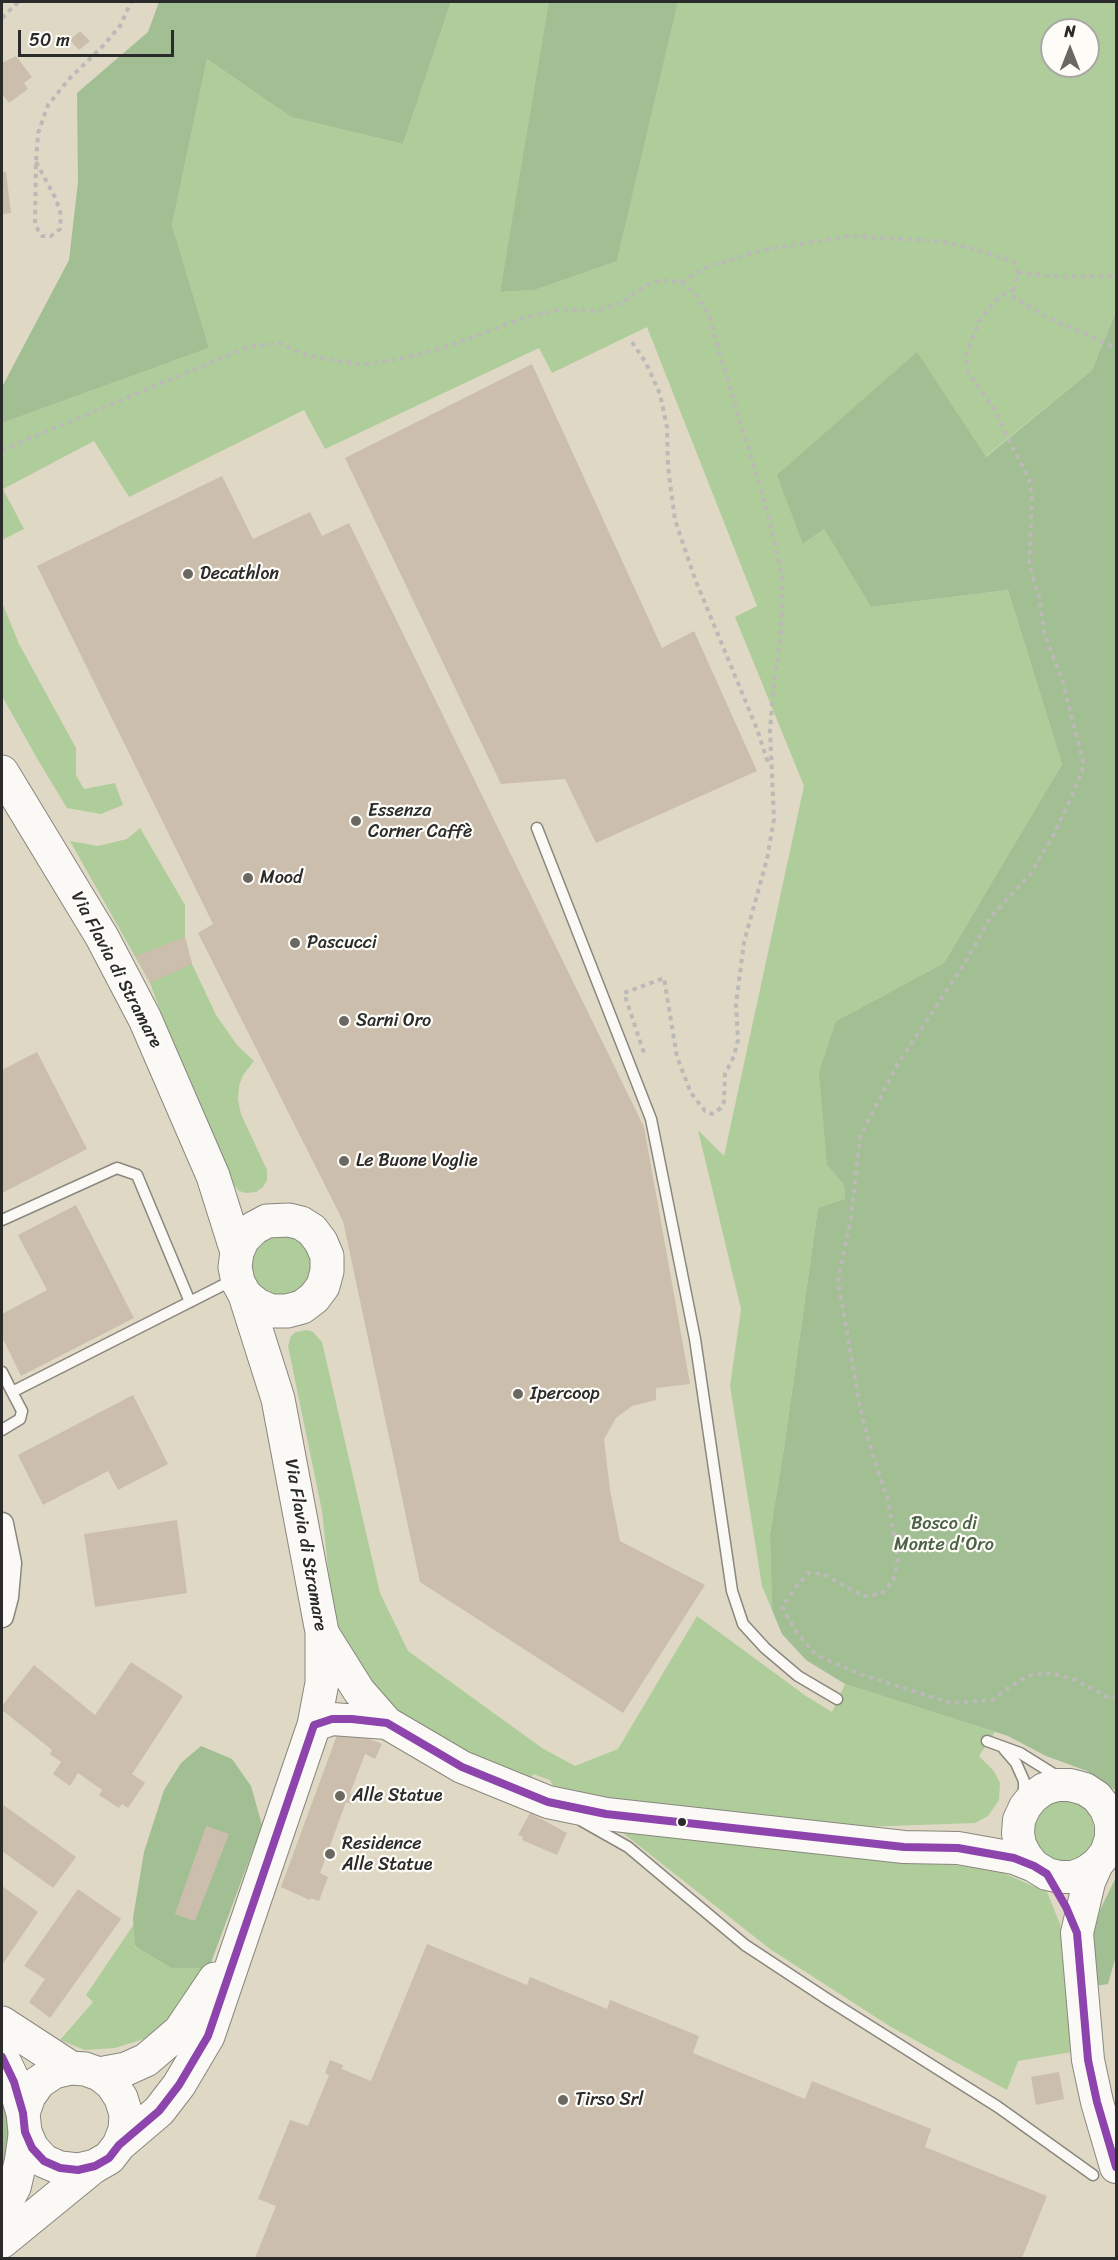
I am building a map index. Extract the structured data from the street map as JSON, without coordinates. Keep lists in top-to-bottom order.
{
  "streets": {
    "main road": ["Via Flavia di Stramare"]
  },
  "parks": ["Bosco di Monte d'Oro"],
  "places": [
    "Decathlon",
    "Essenza Corner Caffè",
    "Mood",
    "Pascucci",
    "Sarni Oro",
    "Le Buone Voglie",
    "Ipercoop",
    "Alle Statue",
    "Residence Alle Statue",
    "Tirso Srl"
  ],
  "scale_bar": "50 m",
  "north": "top"
}
